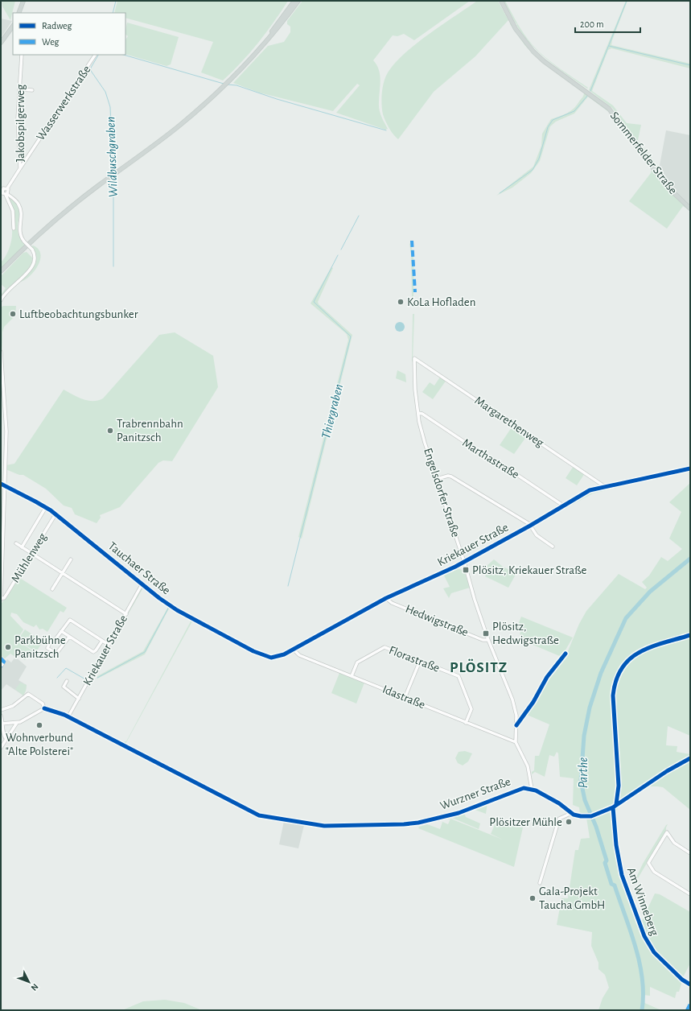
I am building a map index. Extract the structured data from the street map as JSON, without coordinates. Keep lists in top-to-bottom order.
{
  "streets": {
    "main road": ["Sommerfelder Straße"],
    "street": [
      "Wasserwerkstraße",
      "Jakobspilgerweg",
      "Margarethenweg",
      "Marthastraße",
      "Engelsdorfer Straße",
      "Kriekauer Straße",
      "Mühlenweg",
      "Tauchaer Straße",
      "Hedwigstraße",
      "Florastraße",
      "Idastraße",
      "Wurzner Straße",
      "Am Winneberg"
    ]
  },
  "crossings": [
    ["Wasserwerkstraße", "Jakobspilgerweg"],
    ["Margarethenweg", "Engelsdorfer Straße"],
    ["Margarethenweg", "Kriekauer Straße"],
    ["Marthastraße", "Engelsdorfer Straße"],
    ["Marthastraße", "Kriekauer Straße"],
    ["Engelsdorfer Straße", "Kriekauer Straße"],
    ["Engelsdorfer Straße", "Hedwigstraße"],
    ["Engelsdorfer Straße", "Idastraße"],
    ["Engelsdorfer Straße", "Wurzner Straße"],
    ["Kriekauer Straße", "Tauchaer Straße"],
    ["Kriekauer Straße", "Hedwigstraße"],
    ["Kriekauer Straße", "Idastraße"],
    ["Kriekauer Straße", "Wurzner Straße"],
    ["Mühlenweg", "Tauchaer Straße"],
    ["Florastraße", "Idastraße"]
  ],
  "districts": ["PLÖSITZ"],
  "water": ["Wildbuschgraben", "Thiergraben", "Parthe"],
  "places": {
    "other": [
      "KoLa Hofladen",
      "Luftbeobachtungsbunker",
      "Trabrennbahn Panitzsch",
      "Parkbühne Panitzsch",
      "Wohnverbund \"Alte Polsterei\"",
      "Plösitzer Mühle",
      "Gala-Projekt Taucha GmbH"
    ],
    "transit": ["Plösitz, Kriekauer Straße", "Plösitz, Hedwigstraße"]
  },
  "legend": ["Radweg", "Weg"],
  "scale_bar": "200 m",
  "north": "bottom right"
}
